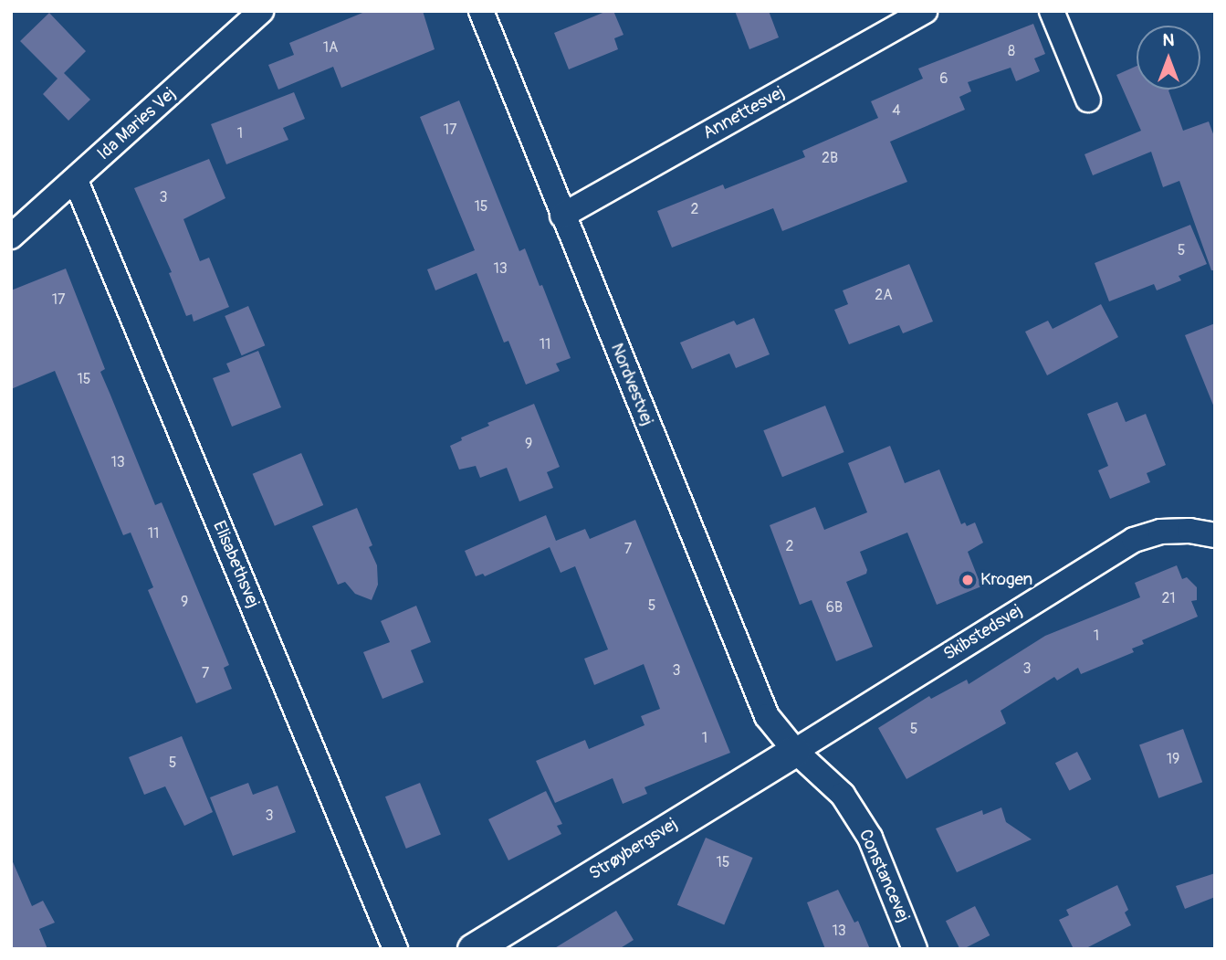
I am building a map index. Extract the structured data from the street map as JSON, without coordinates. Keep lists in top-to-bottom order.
{
  "streets": {
    "street": [
      "Annettesvej",
      "Ida Maries Vej",
      "Nordvestvej",
      "Elisabethsvej",
      "Skibstedsvej",
      "Strøybergsvej",
      "Constancevej"
    ]
  },
  "crossings": [
    ["Annettesvej", "Nordvestvej"],
    ["Ida Maries Vej", "Elisabethsvej"],
    ["Nordvestvej", "Skibstedsvej"],
    ["Nordvestvej", "Strøybergsvej"],
    ["Nordvestvej", "Constancevej"],
    ["Skibstedsvej", "Strøybergsvej"],
    ["Skibstedsvej", "Constancevej"],
    ["Strøybergsvej", "Constancevej"]
  ],
  "places": ["Krogen"],
  "house_numbers": [
    "1A",
    "8",
    "6",
    "4",
    "17",
    "1",
    "2B",
    "3",
    "15",
    "2",
    "5",
    "13",
    "2A",
    "17",
    "11",
    "15",
    "9",
    "13",
    "11",
    "2",
    "7",
    "21",
    "9",
    "5",
    "6B",
    "1",
    "3",
    "3",
    "7",
    "5",
    "1",
    "19",
    "5",
    "3",
    "15",
    "13"
  ],
  "north": "top"
}
